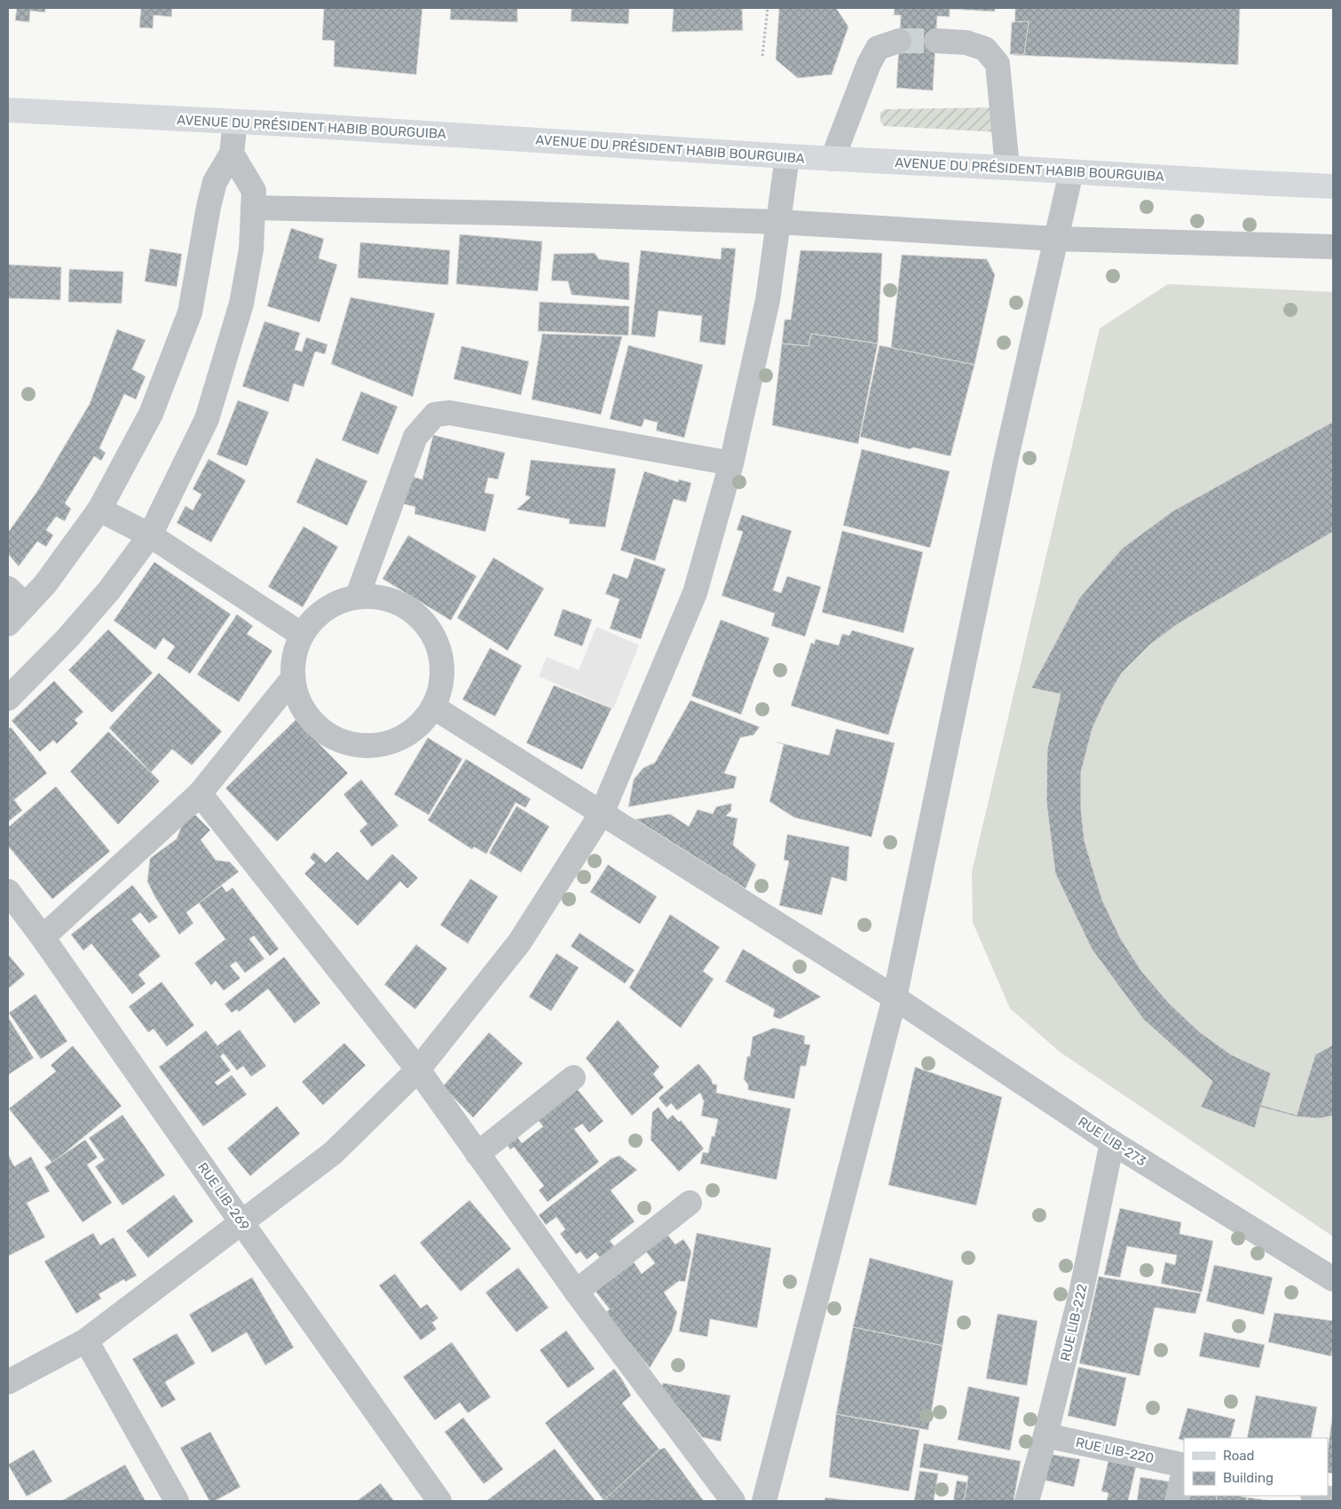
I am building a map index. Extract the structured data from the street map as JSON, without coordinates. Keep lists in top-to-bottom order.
{
  "streets": {
    "main road": ["AVENUE DU PRÉSIDENT HABIB BOURGUIBA"],
    "street": [
      "RUE LIB-273",
      "RUE LIB-269",
      "RUE LIB-222",
      "RUE LIB-220"
    ]
  },
  "crossings": [
    ["RUE LIB-273", "RUE LIB-222"],
    ["RUE LIB-222", "RUE LIB-220"]
  ],
  "legend": ["Road", "Building"]
}
